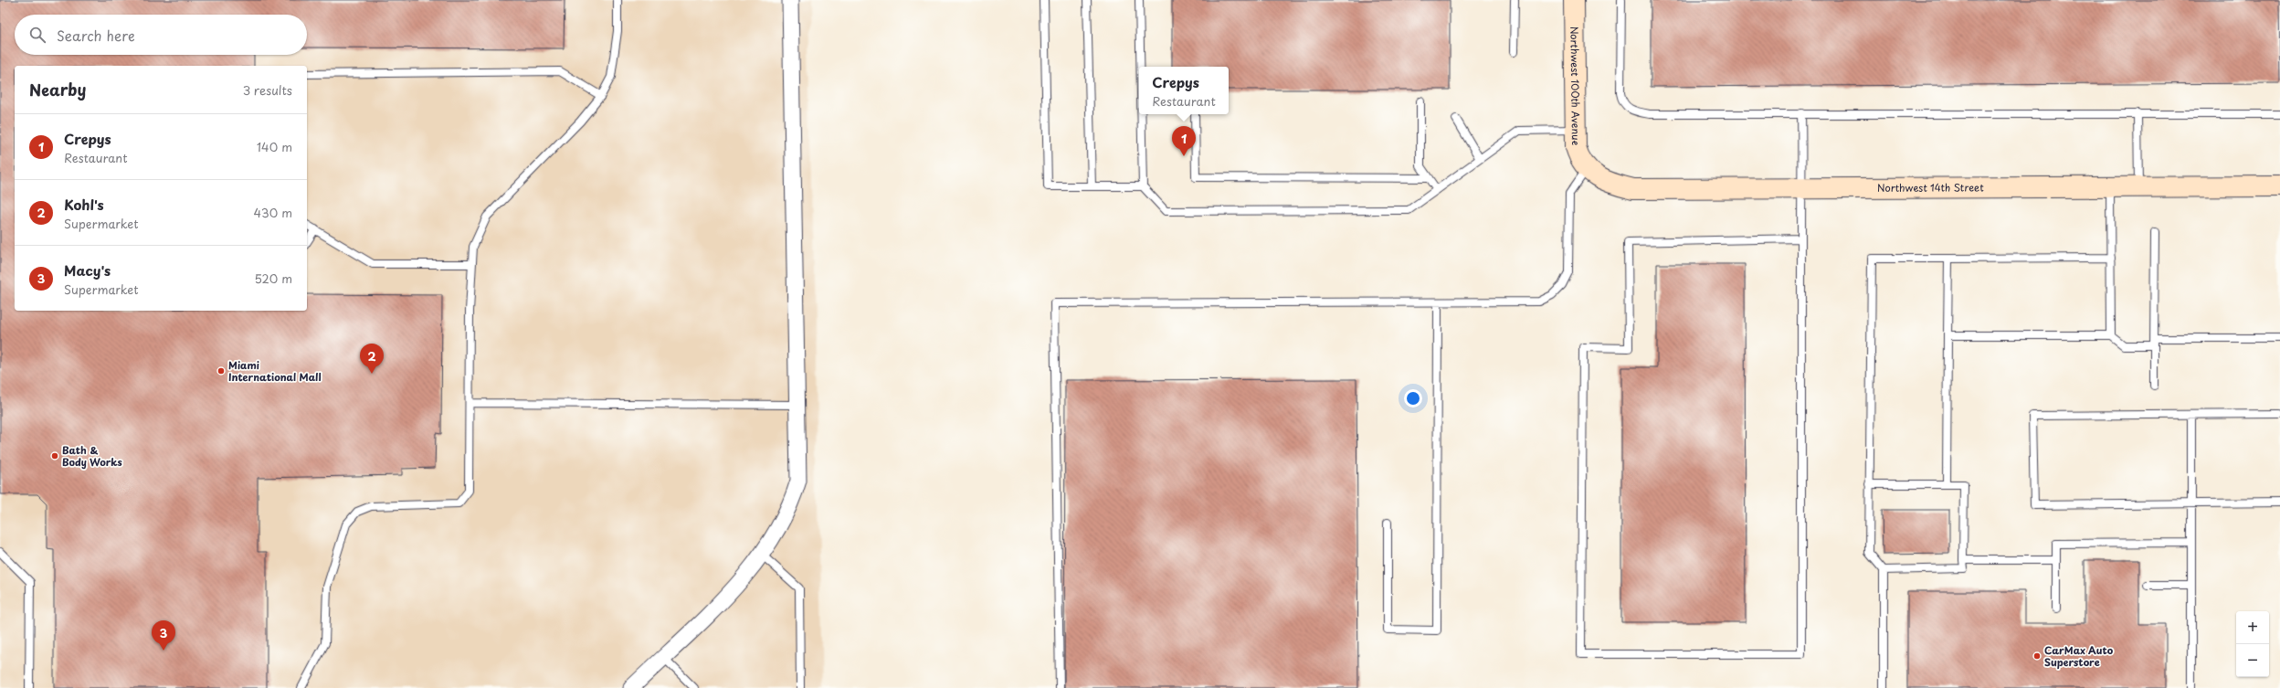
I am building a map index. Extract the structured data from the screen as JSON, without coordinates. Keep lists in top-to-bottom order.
{
  "streets": {
    "street": ["Northwest 100th Avenue", "Northwest 14th Street"]
  },
  "crossings": [
    ["Northwest 100th Avenue", "Northwest 14th Street"]
  ],
  "places": ["Miami International Mall", "Bath & Body Works", "CarMax Auto Superstore"],
  "page": {
    "search": "Search here",
    "heading": ["Nearby", "3 results"],
    "popup": ["Crepys", "Restaurant"],
    "list": [
      {
        "mark": "1",
        "name": "Crepys",
        "note": "Restaurant",
        "value": "140 m"
      },
      {
        "mark": "2",
        "name": "Kohl's",
        "note": "Supermarket",
        "value": "430 m"
      },
      {
        "mark": "3",
        "name": "Macy's",
        "note": "Supermarket",
        "value": "520 m"
      }
    ],
    "pins": ["1", "2", "3"],
    "map_buttons": ["+", "−"]
  }
}
